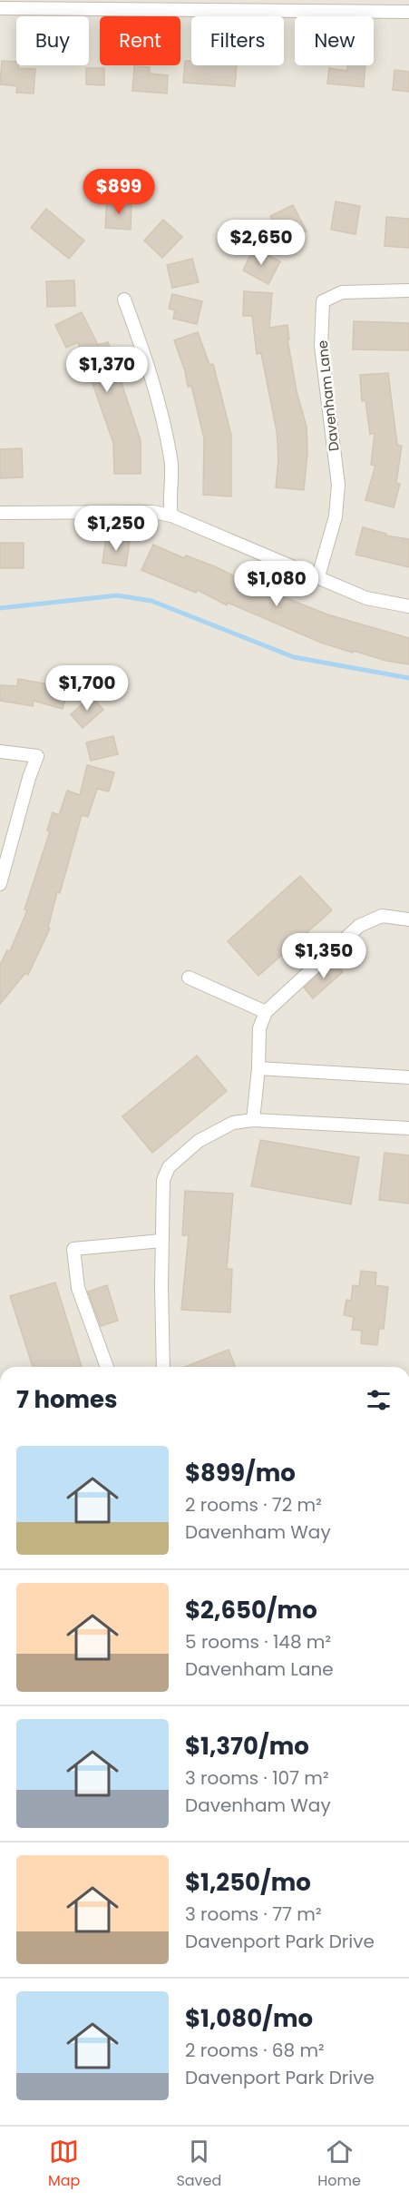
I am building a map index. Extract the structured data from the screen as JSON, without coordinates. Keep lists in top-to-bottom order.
{
  "streets": {
    "street": ["Davenham Lane"]
  },
  "page": {
    "chip": [
      "Buy",
      "Rent",
      "Filters",
      "New"
    ],
    "price": [
      "$899",
      "$2,650",
      "$1,370",
      "$1,250",
      "$1,080",
      "$1,700",
      "$1,350"
    ],
    "heading": "7 homes",
    "list": [
      {
        "name": "$899/mo",
        "note": "2 rooms · 72 m² · Davenham Way"
      },
      {
        "name": "$2,650/mo",
        "note": "5 rooms · 148 m² · Davenham Lane"
      },
      {
        "name": "$1,370/mo",
        "note": "3 rooms · 107 m² · Davenham Way"
      },
      {
        "name": "$1,250/mo",
        "note": "3 rooms · 77 m² · Davenport Park Drive"
      },
      {
        "name": "$1,080/mo",
        "note": "2 rooms · 68 m² · Davenport Park Drive"
      }
    ],
    "tabs": ["Map", "Saved", "Home"]
  }
}
